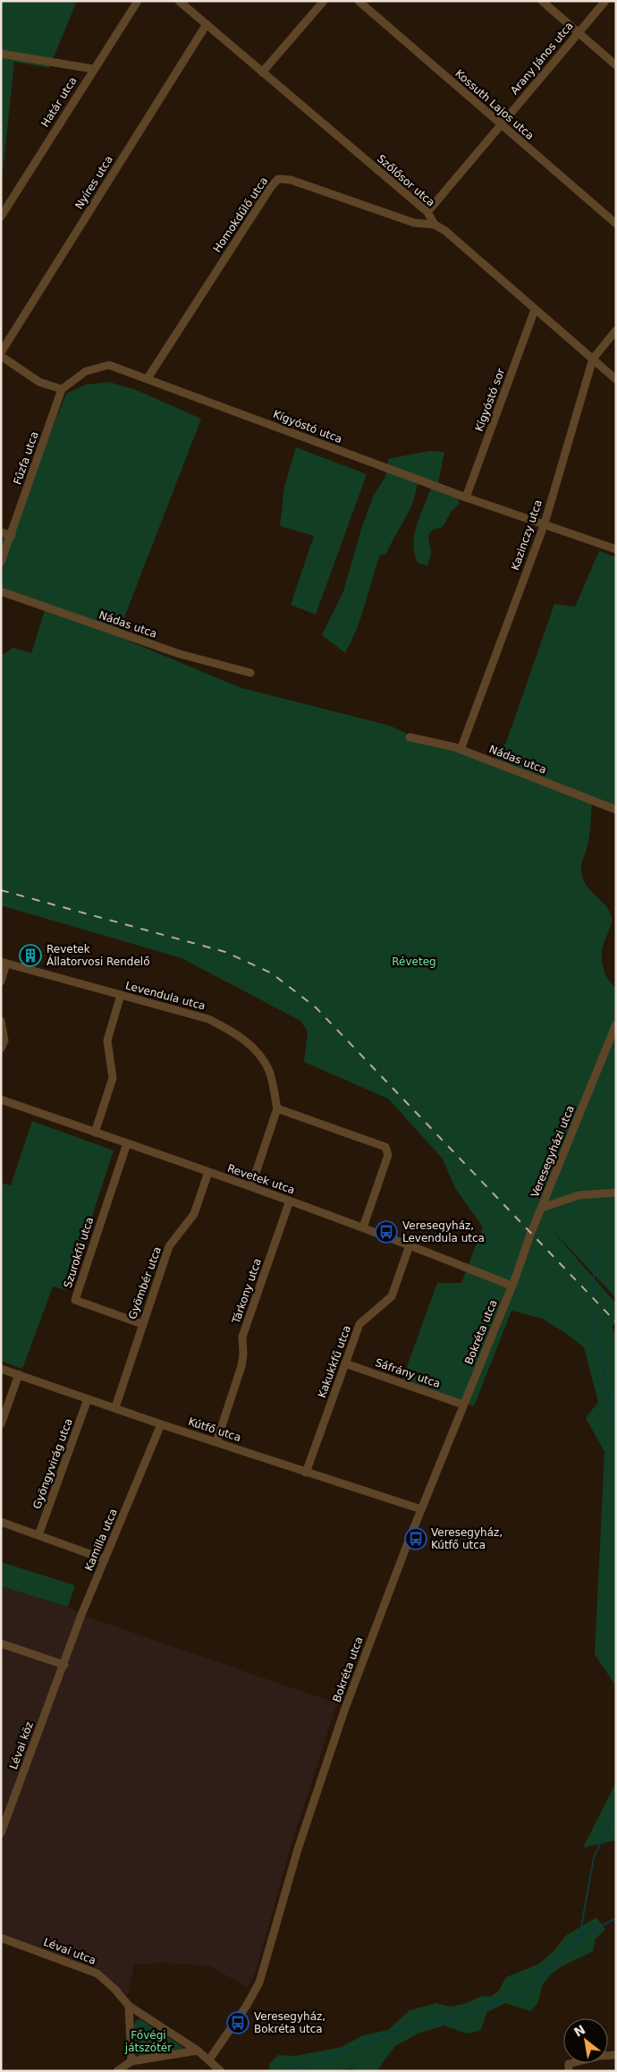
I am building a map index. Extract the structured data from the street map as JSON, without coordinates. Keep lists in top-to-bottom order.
{
  "streets": {
    "street": [
      "Arany János utca",
      "Határ utca",
      "Kossuth Lajos utca",
      "Szőlősor utca",
      "Nyíres utca",
      "Homokdűlő utca",
      "Kígyóstó sor",
      "Kígyóstó utca",
      "Fűzfa utca",
      "Kazinczy utca",
      "Nádas utca",
      "Levendula utca",
      "Veresegyházi utca",
      "Revetek utca",
      "Szurokfű utca",
      "Gyömbér utca",
      "Tárkony utca",
      "Bokréta utca",
      "Kakukkfű utca",
      "Sáfrány utca",
      "Kútfő utca",
      "Gyöngyvirág utca",
      "Kamilla utca",
      "Lévai köz",
      "Lévai utca"
    ]
  },
  "crossings": [
    ["Arany János utca", "Kossuth Lajos utca"],
    ["Arany János utca", "Szőlősor utca"],
    ["Szőlősor utca", "Nyíres utca"],
    ["Szőlősor utca", "Homokdűlő utca"],
    ["Szőlősor utca", "Kígyóstó sor"],
    ["Szőlősor utca", "Kazinczy utca"],
    ["Homokdűlő utca", "Kígyóstó utca"],
    ["Kígyóstó sor", "Kígyóstó utca"],
    ["Kígyóstó utca", "Fűzfa utca"],
    ["Kígyóstó utca", "Kazinczy utca"],
    ["Kazinczy utca", "Nádas utca"],
    ["Veresegyházi utca", "Revetek utca"],
    ["Veresegyházi utca", "Bokréta utca"],
    ["Revetek utca", "Szurokfű utca"],
    ["Revetek utca", "Gyömbér utca"],
    ["Revetek utca", "Tárkony utca"],
    ["Revetek utca", "Bokréta utca"],
    ["Revetek utca", "Kakukkfű utca"],
    ["Szurokfű utca", "Gyömbér utca"],
    ["Gyömbér utca", "Kútfő utca"],
    ["Tárkony utca", "Kútfő utca"],
    ["Bokréta utca", "Sáfrány utca"],
    ["Bokréta utca", "Kútfő utca"],
    ["Bokréta utca", "Lévai utca"],
    ["Kakukkfű utca", "Sáfrány utca"],
    ["Kakukkfű utca", "Kútfő utca"],
    ["Kútfő utca", "Gyöngyvirág utca"],
    ["Kútfő utca", "Kamilla utca"],
    ["Kamilla utca", "Lévai köz"]
  ],
  "parks": ["Réveteg", "Fővégi játszótér"],
  "places": {
    "building": ["Revetek Állatorvosi Rendelő"],
    "bus stop": ["Veresegyház, Levendula utca", "Veresegyház, Kútfő utca", "Veresegyház, Bokréta utca"]
  },
  "north": "top left"
}
